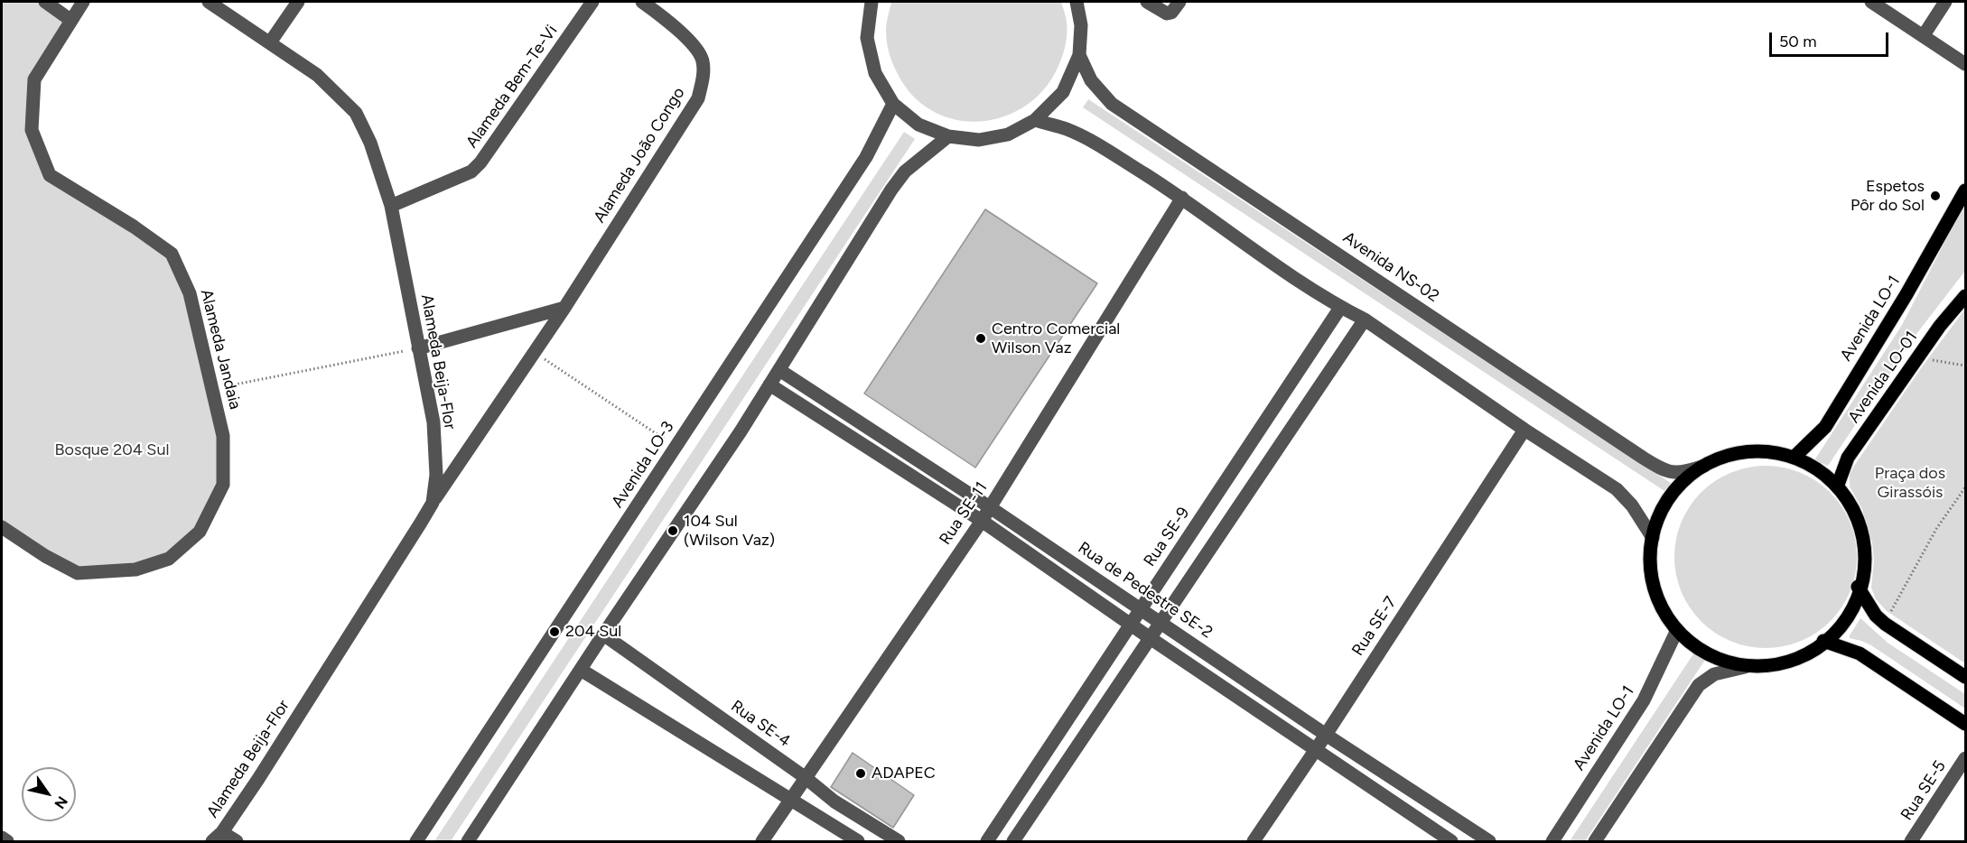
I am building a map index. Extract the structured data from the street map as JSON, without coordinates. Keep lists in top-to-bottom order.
{
  "streets": {
    "main road": ["Avenida LO-1", "Avenida LO-01"],
    "street": [
      "Alameda Bem-Te-Vi",
      "Alameda João Congo",
      "Avenida NS-02",
      "Alameda Jandaia",
      "Alameda Beija-Flor",
      "Avenida LO-3",
      "Rua SE-11",
      "Rua SE-9",
      "Rua de Pedestre SE-2",
      "Rua SE-7",
      "Rua SE-4",
      "Rua SE-5"
    ]
  },
  "crossings": [
    ["Alameda Bem-Te-Vi", "Alameda Beija-Flor"],
    ["Alameda João Congo", "Alameda Beija-Flor"],
    ["Rua SE-11", "Rua de Pedestre SE-2"],
    ["Rua SE-11", "Rua SE-4"],
    ["Rua SE-9", "Rua de Pedestre SE-2"],
    ["Rua de Pedestre SE-2", "Rua SE-7"]
  ],
  "parks": ["Bosque 204 Sul", "Praça dos Girassóis"],
  "places": [
    "Espetos Pôr do Sol",
    "Centro Comercial Wilson Vaz",
    "104 Sul (Wilson Vaz)",
    "204 Sul",
    "ADAPEC"
  ],
  "scale_bar": "50 m",
  "north": "bottom right"
}
